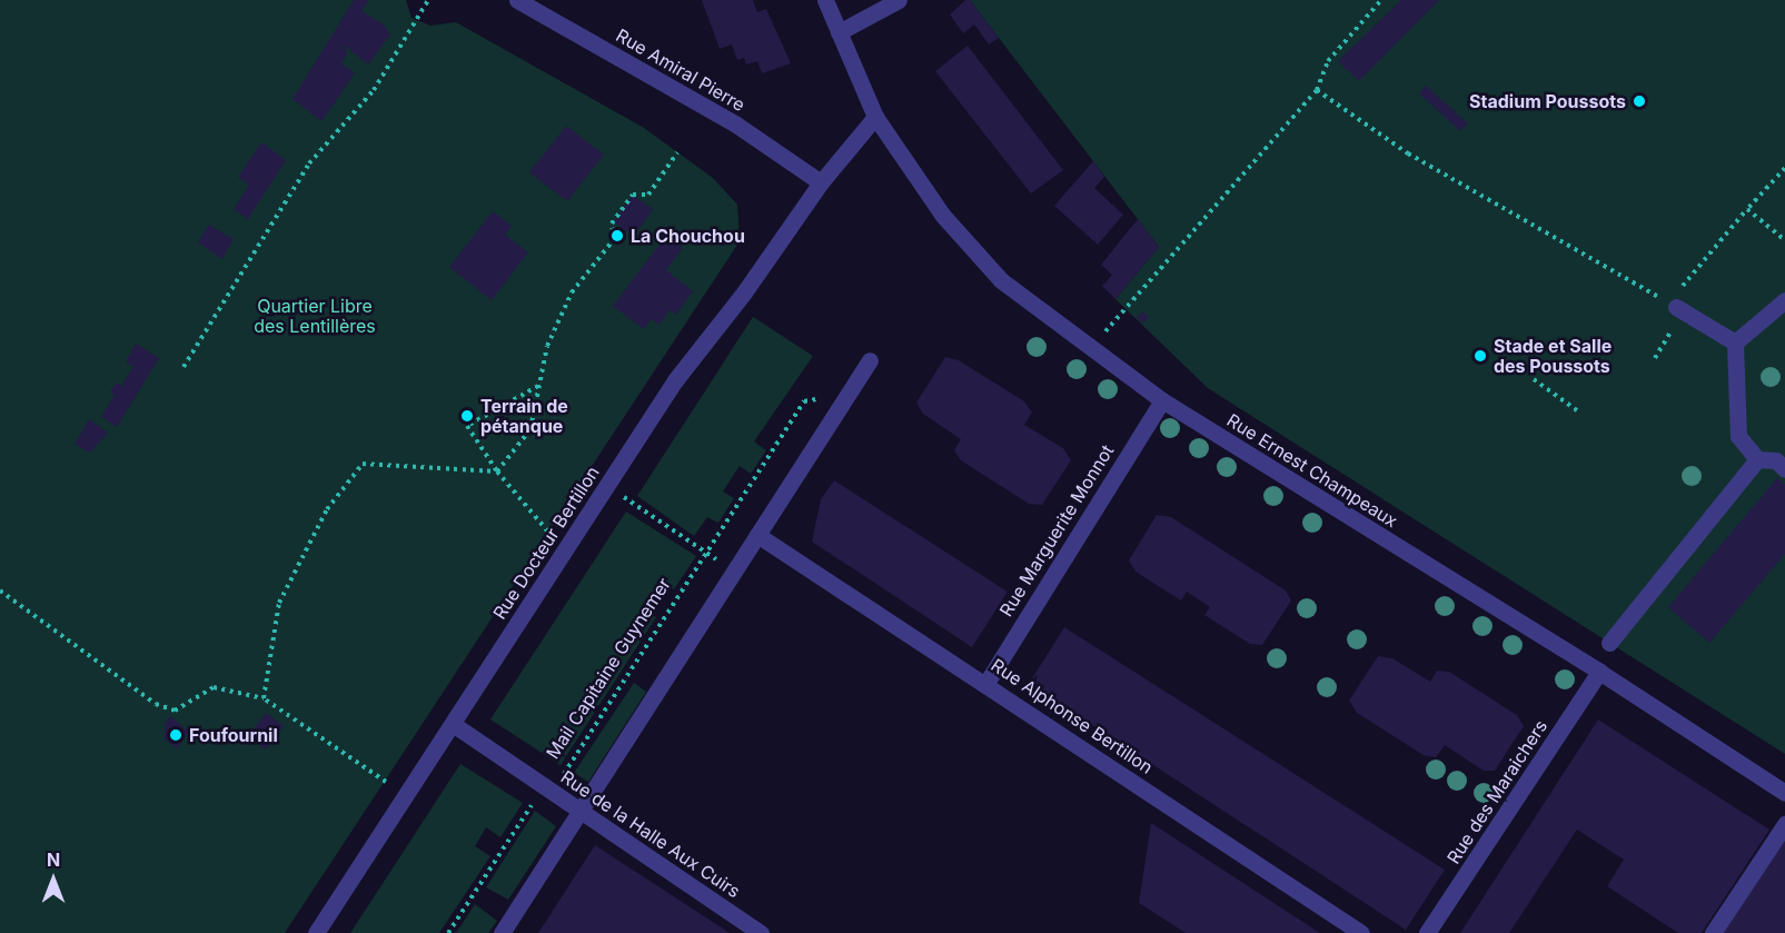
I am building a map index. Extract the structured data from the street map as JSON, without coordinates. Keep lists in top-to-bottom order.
{
  "streets": {
    "street": [
      "Rue Amiral Pierre",
      "Rue Ernest Champeaux",
      "Rue Marguerite Monnot",
      "Rue Docteur Bertillon",
      "Rue Alphonse Bertillon",
      "Rue des Maraichers",
      "Rue de la Halle Aux Cuirs"
    ],
    "path": ["Mail Capitaine Guynemer"]
  },
  "crossings": [
    ["Rue Amiral Pierre", "Rue Docteur Bertillon"],
    ["Rue Ernest Champeaux", "Rue Marguerite Monnot"],
    ["Rue Ernest Champeaux", "Rue Docteur Bertillon"],
    ["Rue Ernest Champeaux", "Rue des Maraichers"],
    ["Rue Marguerite Monnot", "Rue Alphonse Bertillon"],
    ["Rue Docteur Bertillon", "Rue de la Halle Aux Cuirs"],
    ["Mail Capitaine Guynemer", "Rue de la Halle Aux Cuirs"]
  ],
  "parks": ["Quartier Libre des Lentillères"],
  "places": [
    "Stadium Poussots",
    "La Chouchou",
    "Stade et Salle des Poussots",
    "Terrain de pétanque",
    "Foufournil"
  ],
  "north": "top"
}
